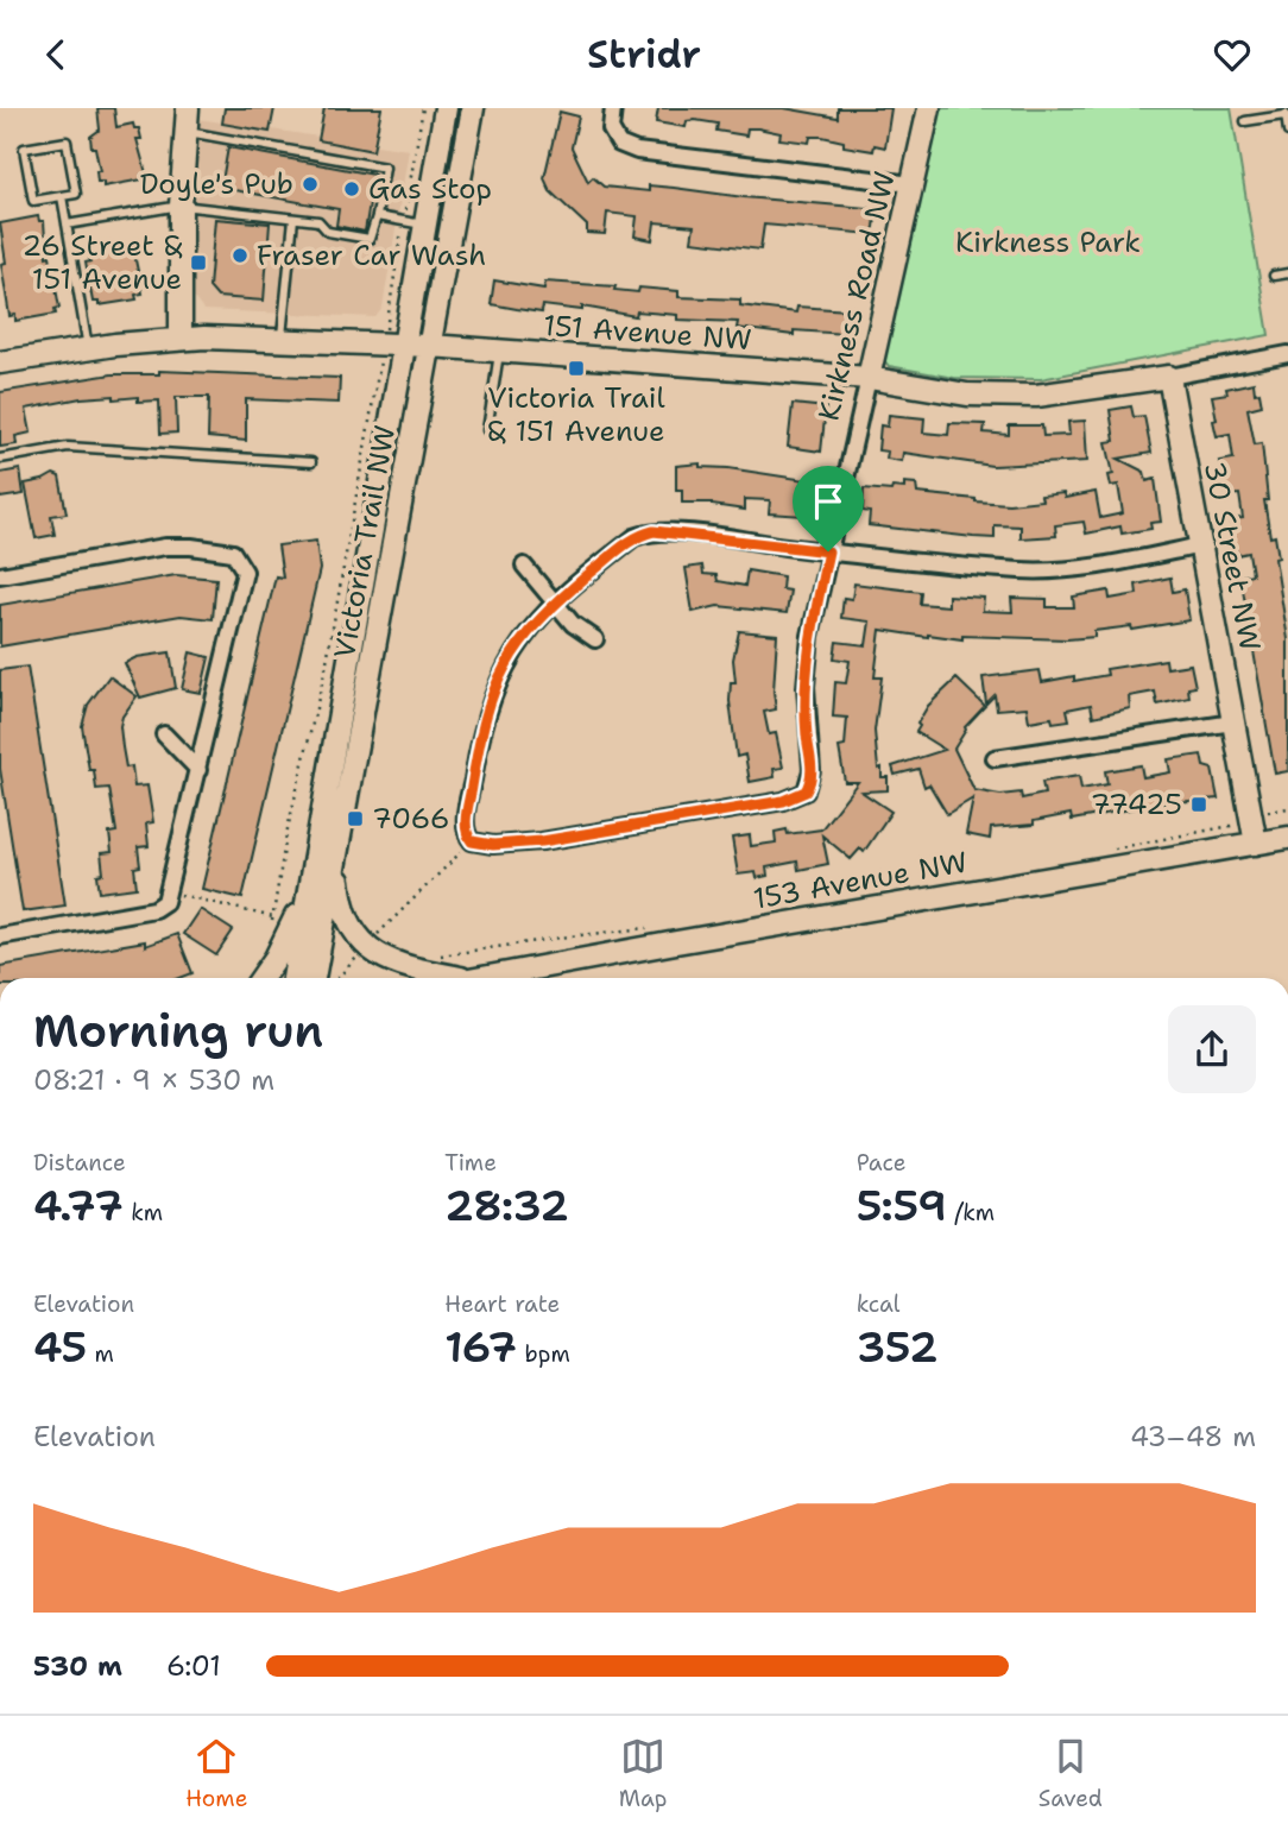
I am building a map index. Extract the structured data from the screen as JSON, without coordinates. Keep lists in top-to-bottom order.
{
  "streets": {
    "main road": [
      "Kirkness Road NW",
      "151 Avenue NW",
      "Victoria Trail NW",
      "30 Street NW",
      "153 Avenue NW"
    ]
  },
  "crossings": [
    ["Kirkness Road NW", "151 Avenue NW"],
    ["151 Avenue NW", "Victoria Trail NW"],
    ["151 Avenue NW", "30 Street NW"],
    ["30 Street NW", "153 Avenue NW"]
  ],
  "parks": ["Kirkness Park"],
  "places": {
    "other": ["Doyle's Pub", "Gas Stop", "Fraser Car Wash"],
    "transit": [
      "26 Street & 151 Avenue",
      "Victoria Trail & 151 Avenue",
      "77425",
      "7066"
    ]
  },
  "page": {
    "header": "Stridr",
    "heading": ["Morning run", "08:21 · 9 × 530 m"],
    "stats": [
      ["Distance", "4.77 km"],
      ["Time", "28:32"],
      ["Pace", "5:59 /km"],
      ["Elevation", "45 m"],
      ["Heart rate", "167 bpm"],
      ["kcal", "352"]
    ],
    "chart": ["Elevation", "43–48 m"],
    "list": [
      {
        "name": "530 m",
        "note": "6:01"
      }
    ],
    "tabs": ["Home", "Map", "Saved"]
  }
}
